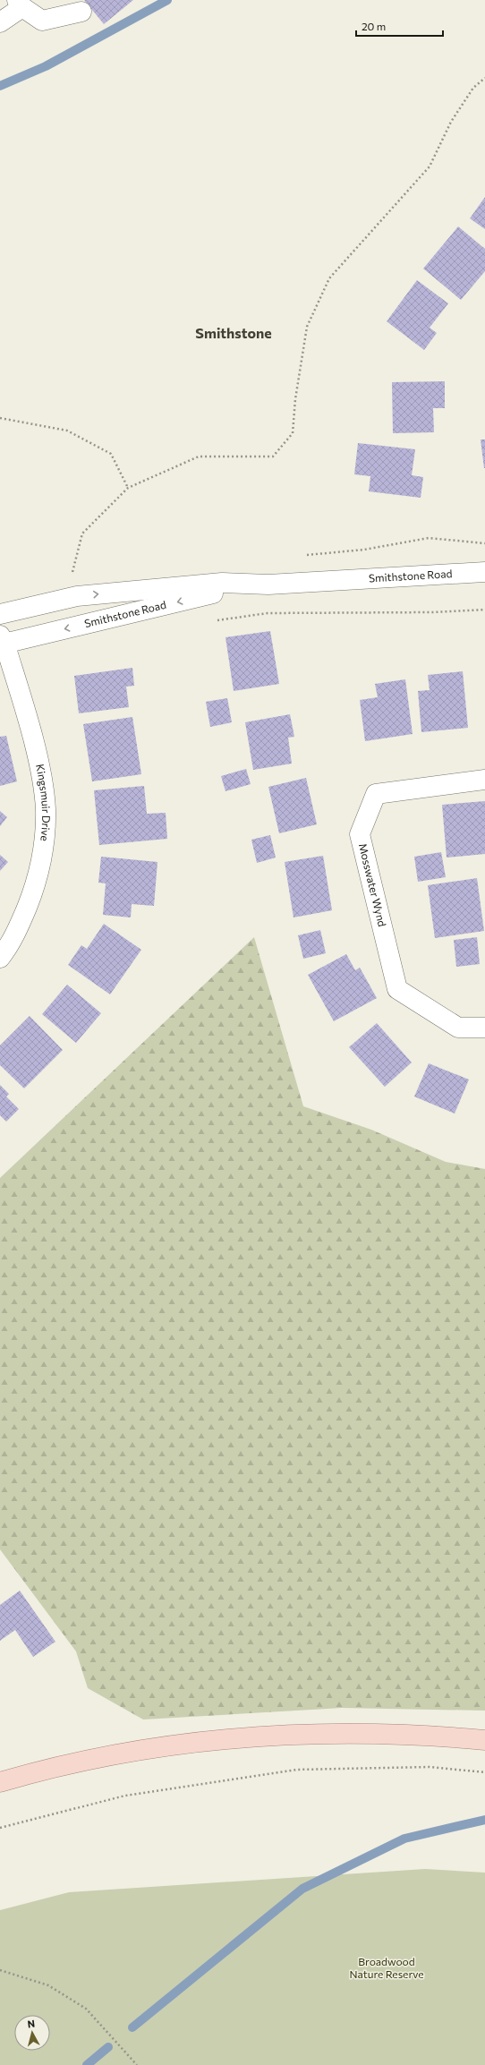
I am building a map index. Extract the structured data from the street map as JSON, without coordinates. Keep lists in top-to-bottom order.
{
  "streets": {
    "street": ["Smithstone Road", "Kingsmuir Drive", "Mosswater Wynd"]
  },
  "crossings": [
    ["Smithstone Road", "Kingsmuir Drive"]
  ],
  "districts": ["Smithstone"],
  "parks": ["Broadwood Nature Reserve"],
  "scale_bar": "20 m",
  "north": "top"
}
